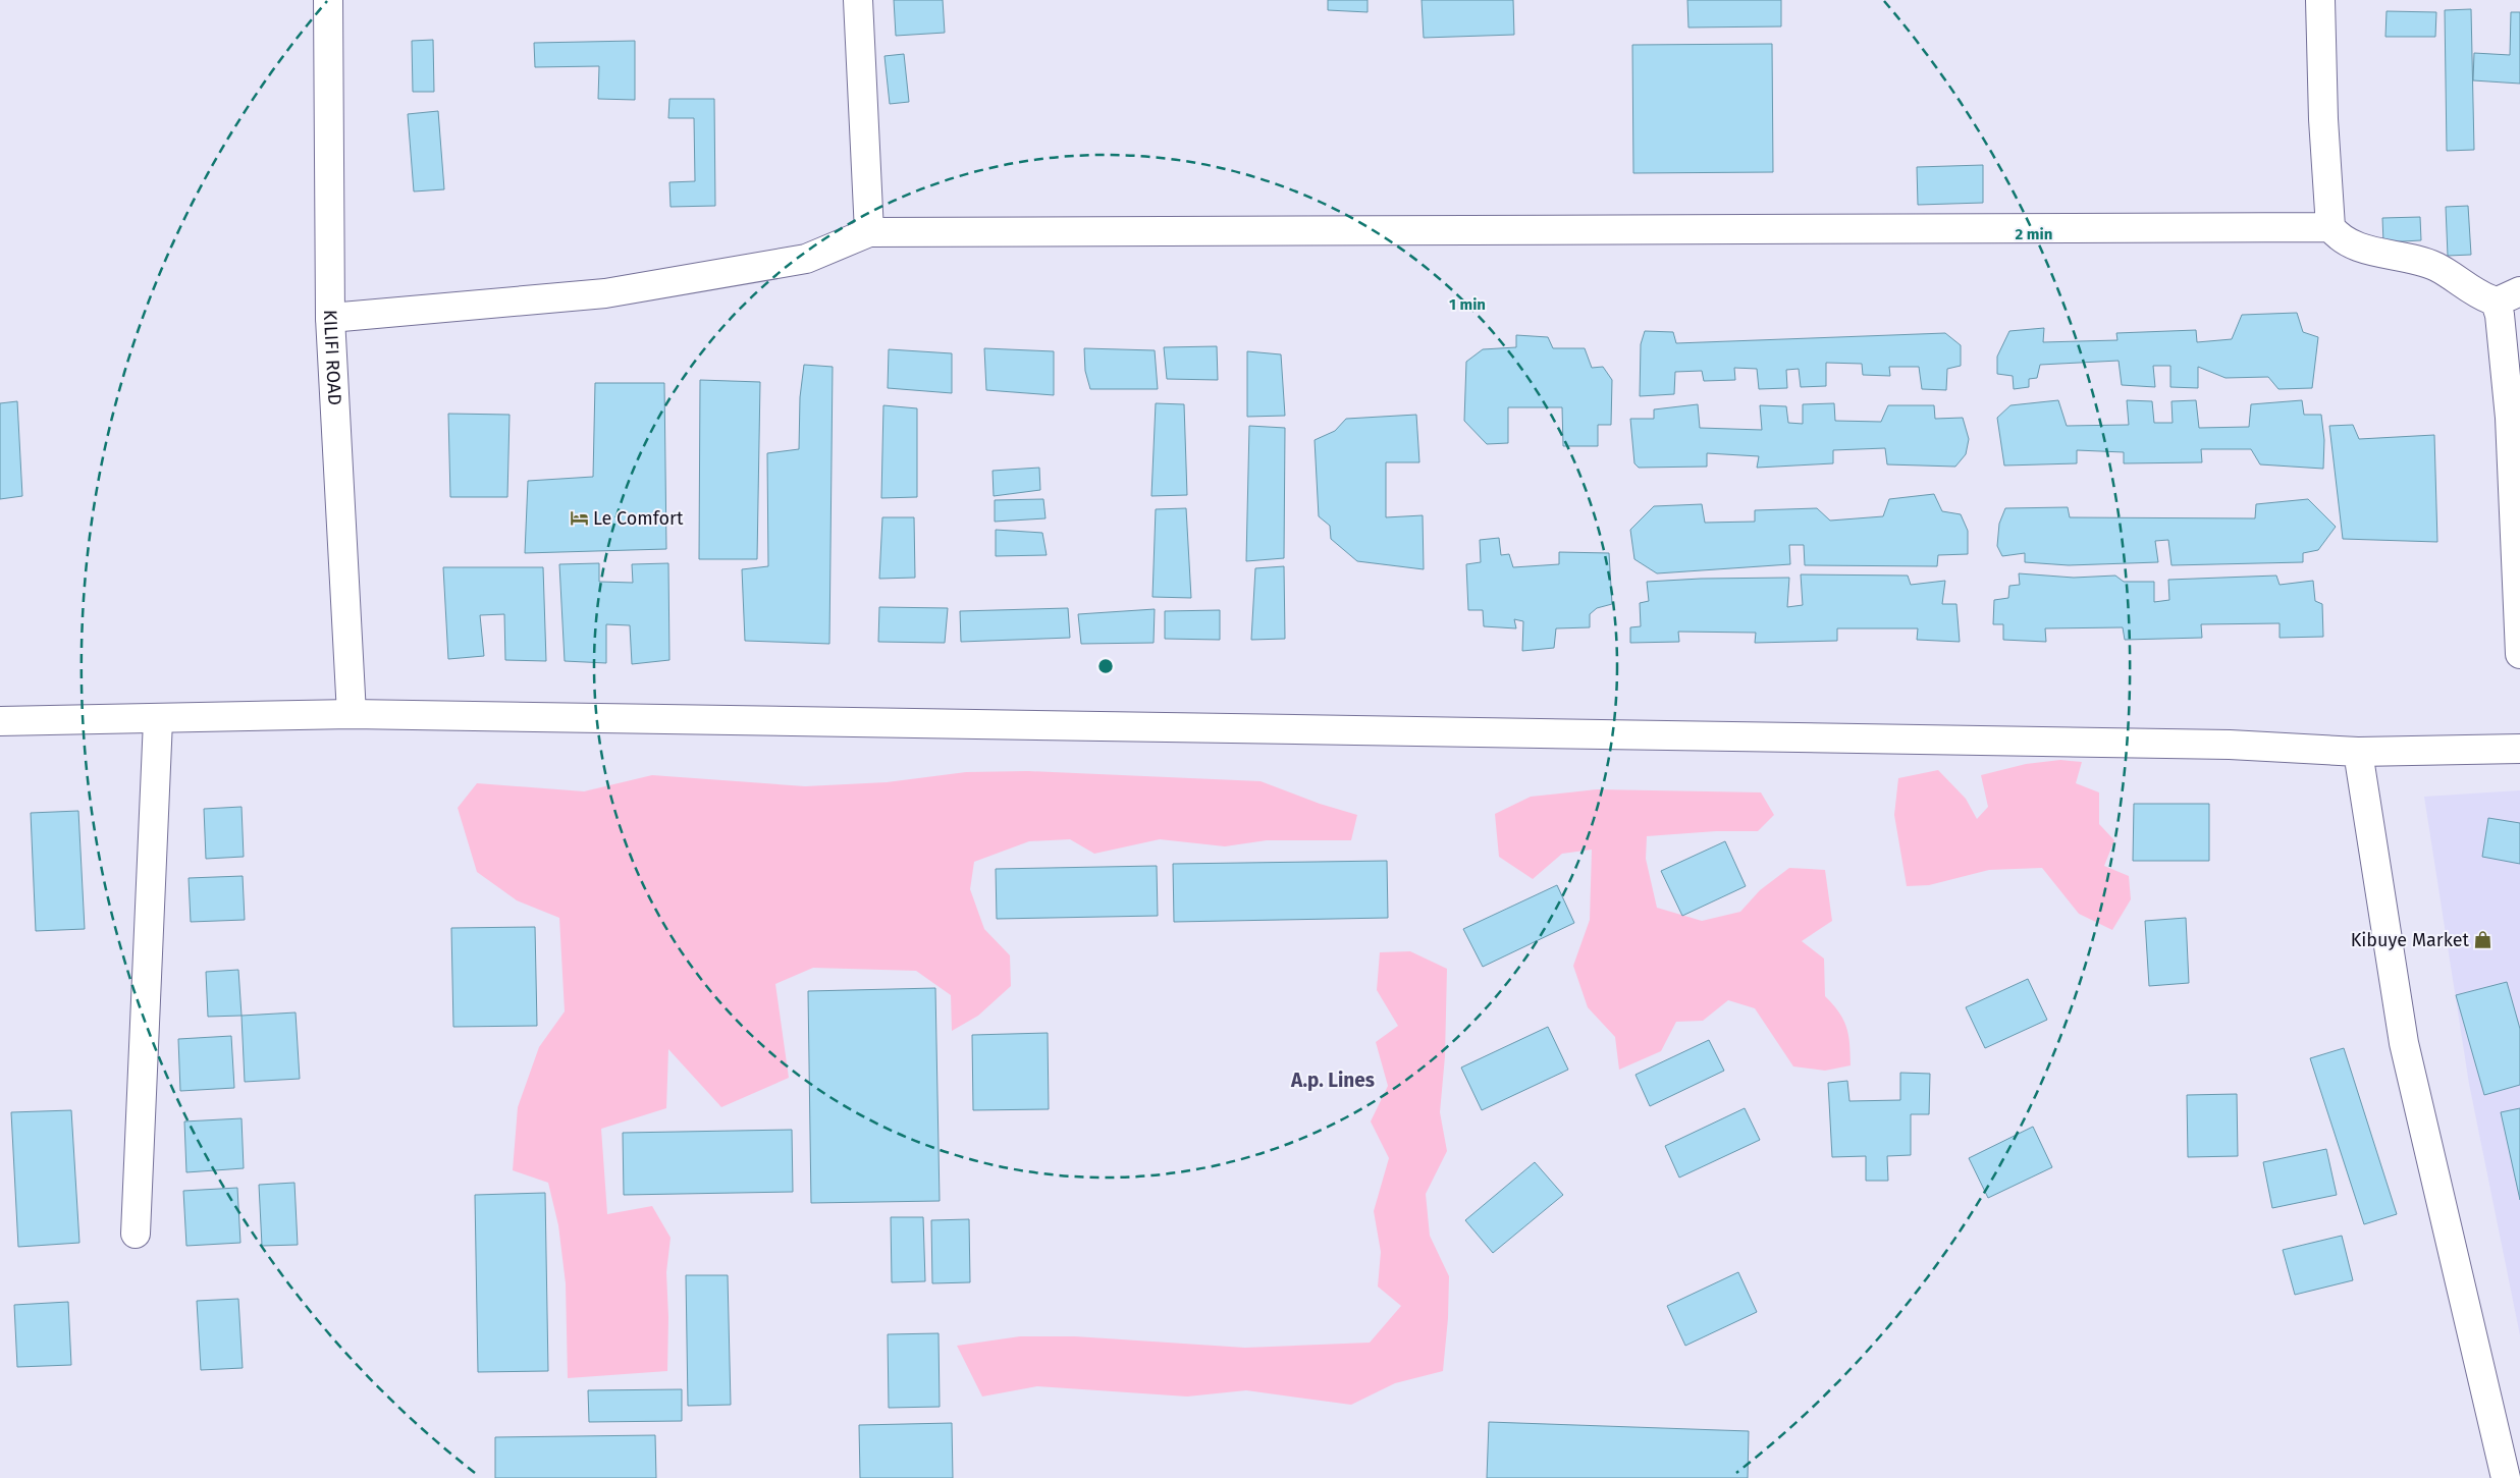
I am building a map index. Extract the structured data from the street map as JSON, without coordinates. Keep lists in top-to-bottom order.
{
  "streets": {
    "street": ["KILIFI ROAD"]
  },
  "districts": ["A.p. Lines"],
  "places": {
    "hotel": ["Le Comfort"],
    "shop": ["Kibuye Market"]
  },
  "rings": ["2 min", "1 min"]
}
